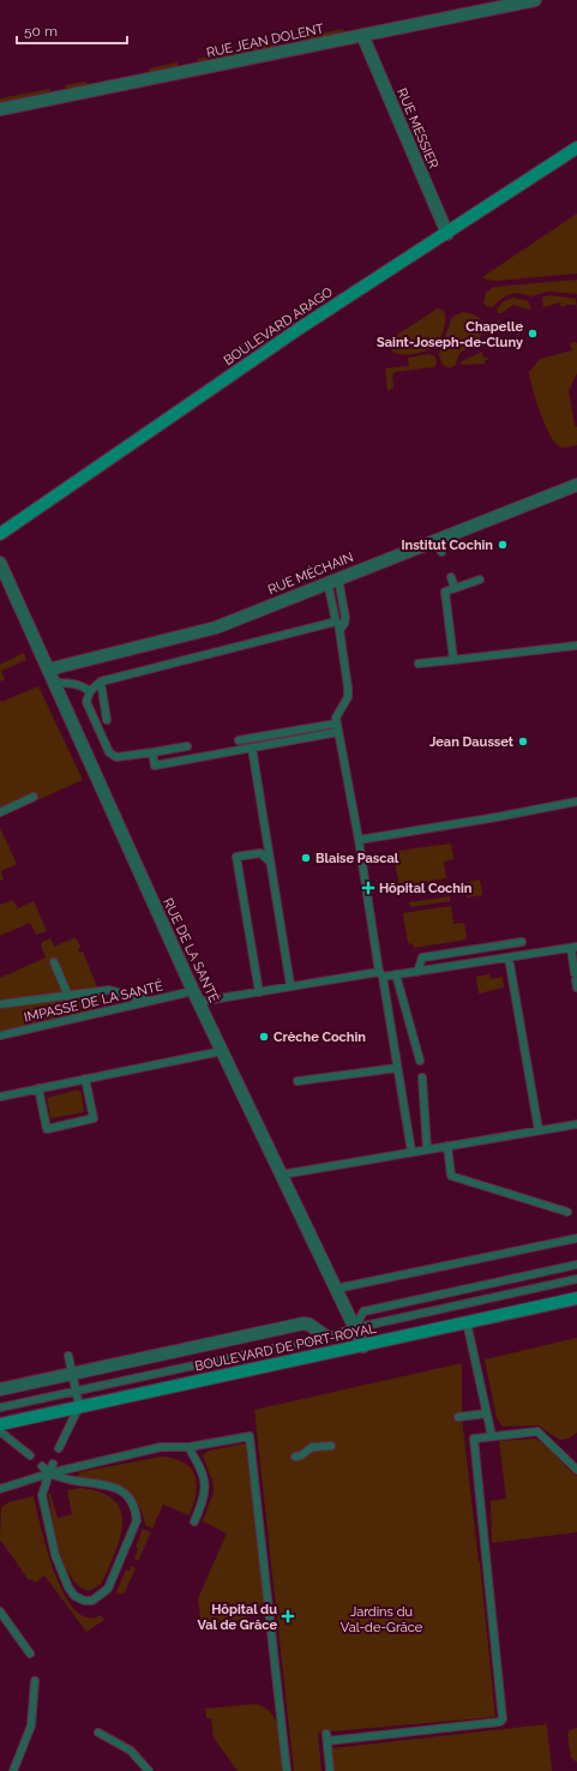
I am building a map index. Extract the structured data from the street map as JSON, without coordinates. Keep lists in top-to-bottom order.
{
  "streets": {
    "main road": ["BOULEVARD ARAGO", "BOULEVARD DE PORT-ROYAL"],
    "street": [
      "RUE JEAN DOLENT",
      "RUE MESSIER",
      "RUE MÉCHAIN",
      "RUE DE LA SANTÉ"
    ],
    "lane": ["IMPASSE DE LA SANTÉ"]
  },
  "crossings": [
    ["RUE JEAN DOLENT", "RUE MESSIER"],
    ["RUE MESSIER", "BOULEVARD ARAGO"],
    ["RUE MÉCHAIN", "RUE DE LA SANTÉ"],
    ["RUE DE LA SANTÉ", "IMPASSE DE LA SANTÉ"],
    ["RUE DE LA SANTÉ", "BOULEVARD DE PORT-ROYAL"]
  ],
  "parks": ["Jardins du Val-de-Grâce"],
  "places": {
    "other": [
      "Chapelle Saint-Joseph-de-Cluny",
      "Institut Cochin",
      "Jean Dausset",
      "Blaise Pascal",
      "Crèche Cochin"
    ],
    "health": ["Hôpital Cochin", "Hôpital du Val de Grâce"]
  },
  "scale_bar": "50 m"
}
